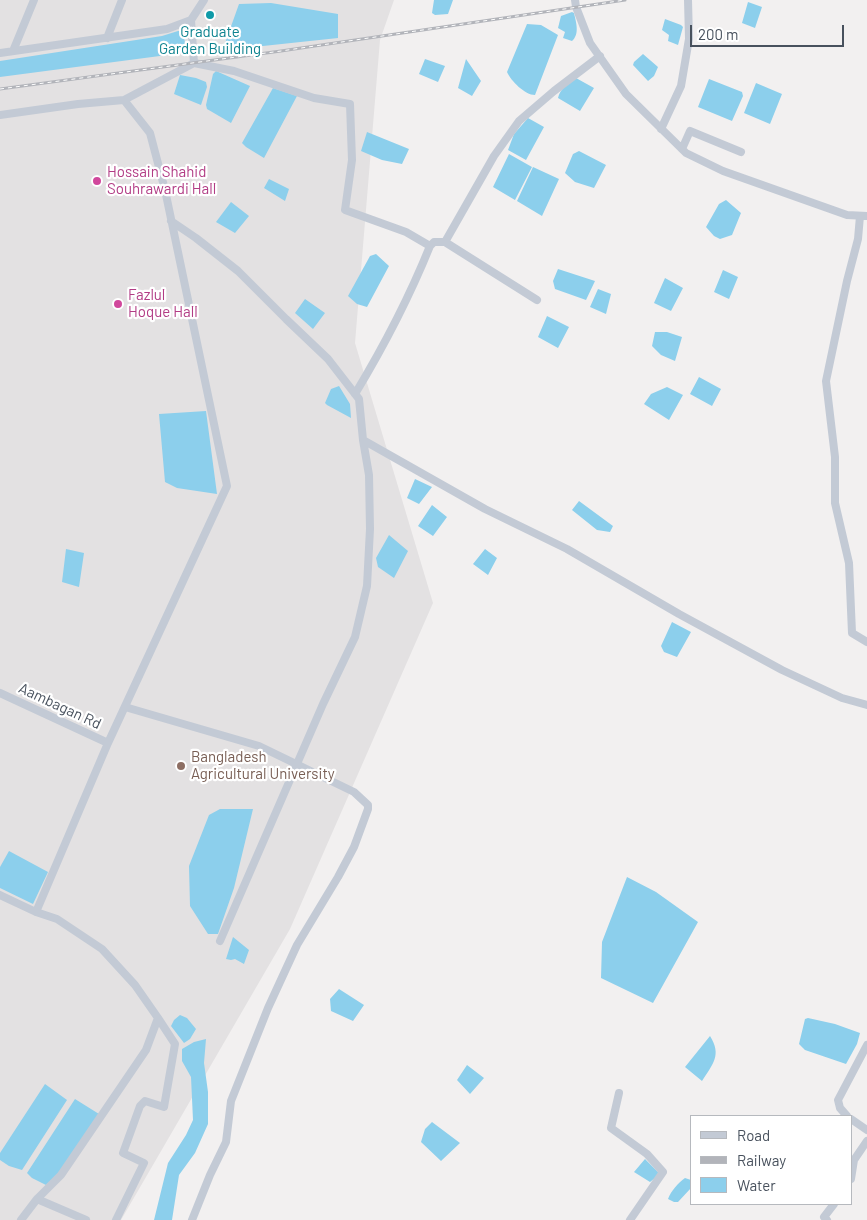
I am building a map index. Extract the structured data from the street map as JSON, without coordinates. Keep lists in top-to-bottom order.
{
  "streets": {
    "street": ["Aambagan Rd"]
  },
  "places": [
    "Graduate Garden Building",
    "Hossain Shahid Souhrawardi Hall",
    "Fazlul Hoque Hall",
    "Bangladesh Agricultural University"
  ],
  "legend": ["Road", "Railway", "Water"],
  "scale_bar": "200 m"
}
